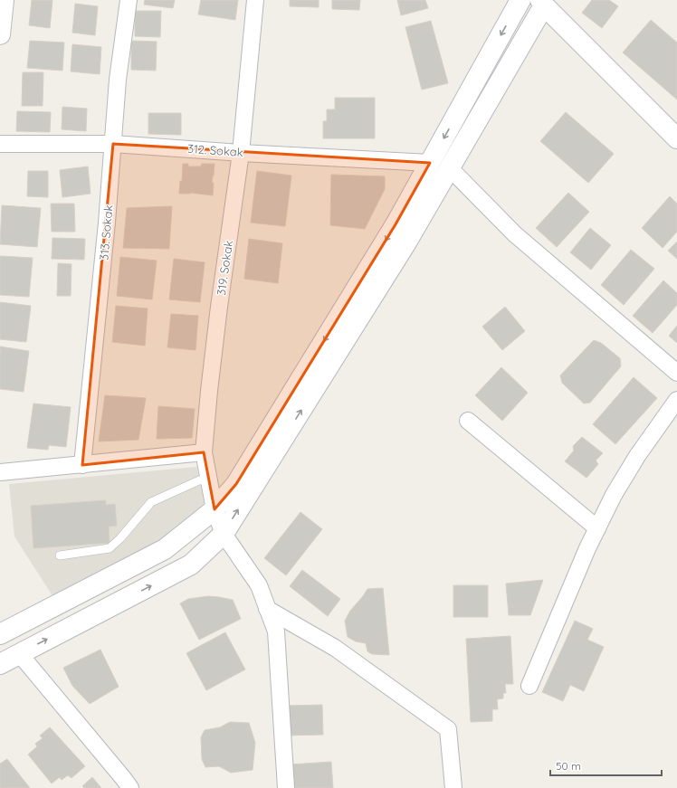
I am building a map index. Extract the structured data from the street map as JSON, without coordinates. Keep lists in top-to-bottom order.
{
  "streets": {
    "street": ["312. Sokak", "313. Sokak", "319. Sokak"]
  },
  "crossings": [
    ["312. Sokak", "313. Sokak"],
    ["312. Sokak", "319. Sokak"]
  ],
  "scale_bar": "50 m"
}
